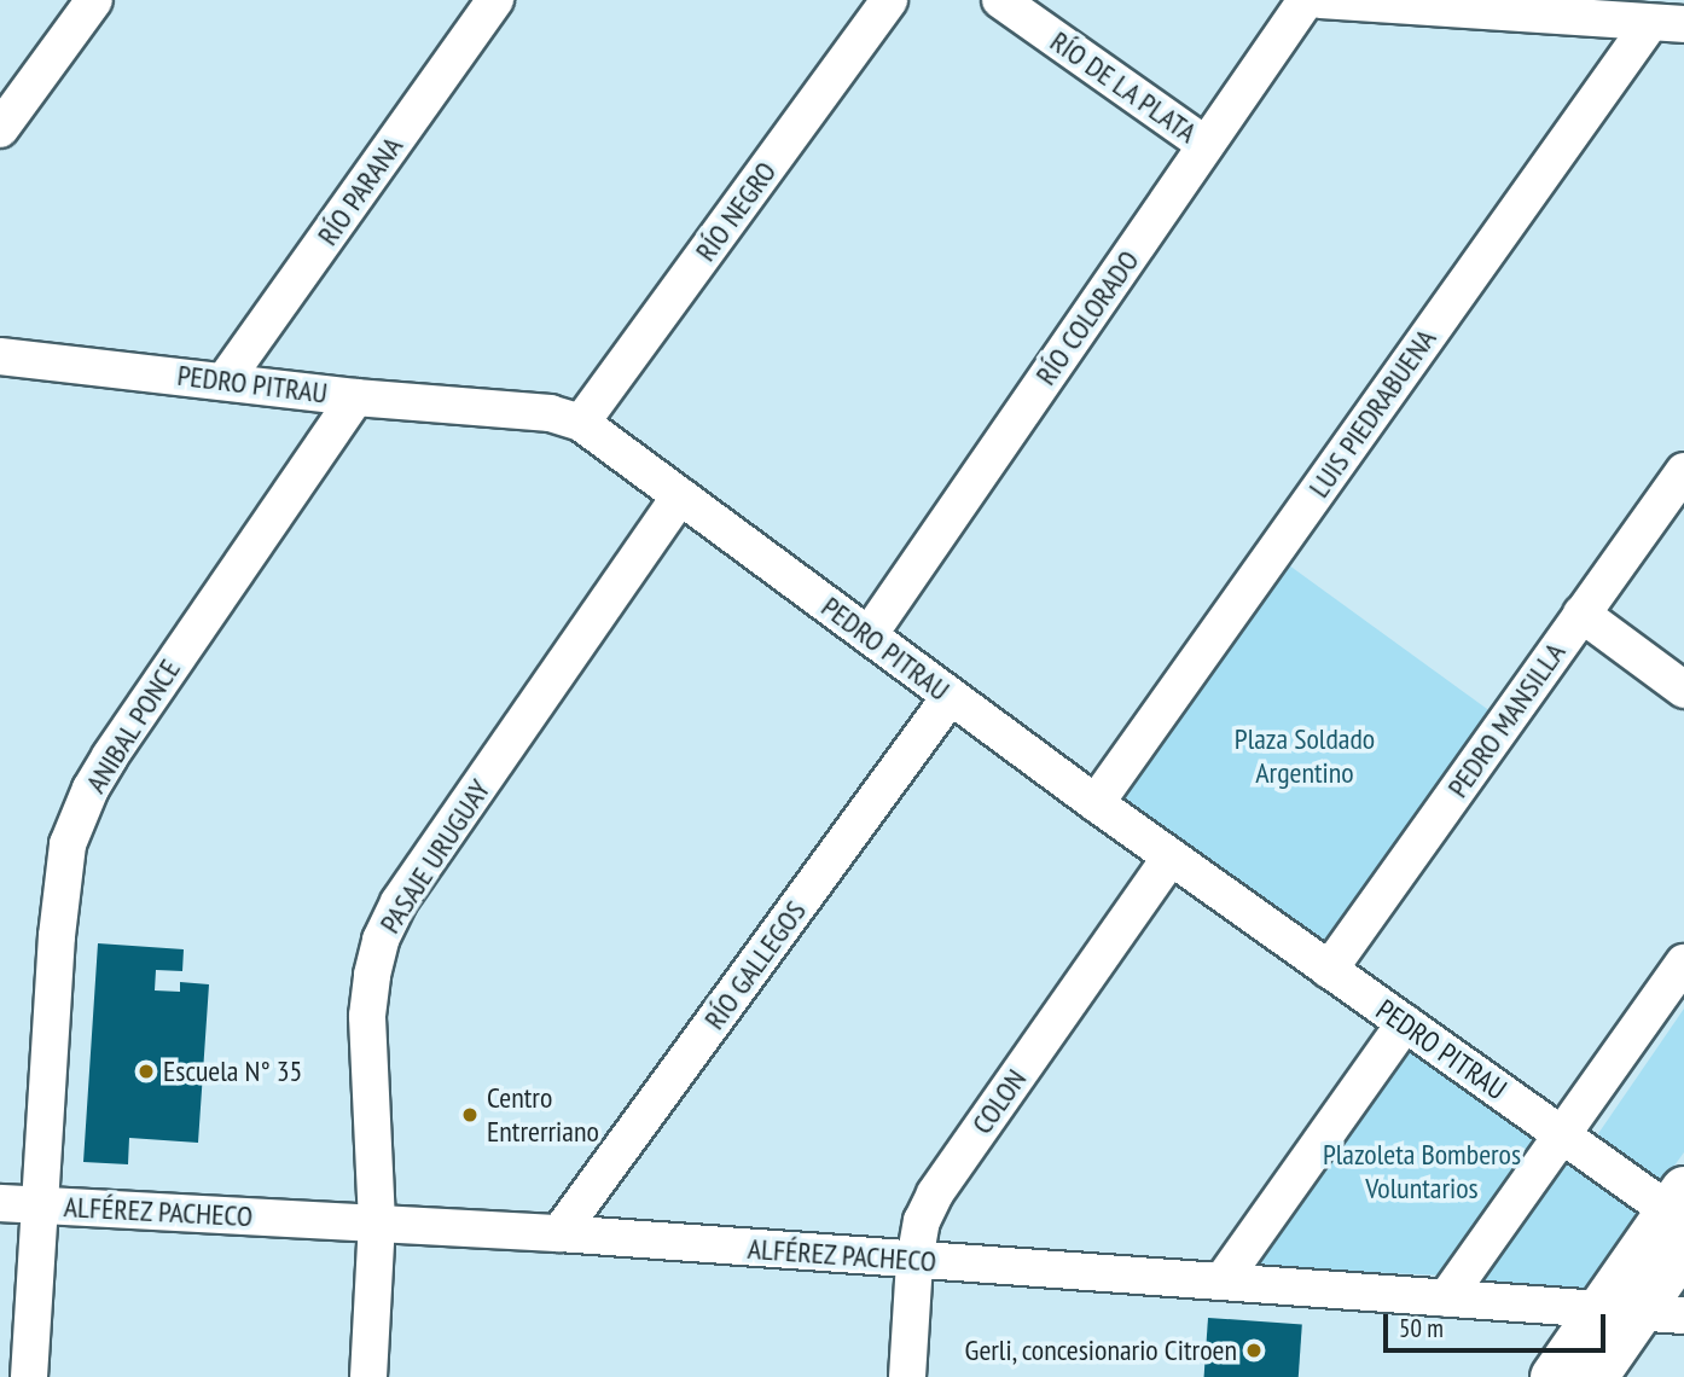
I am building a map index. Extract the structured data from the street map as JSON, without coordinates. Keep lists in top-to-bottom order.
{
  "streets": {
    "street": [
      "RÍO DE LA PLATA",
      "RÍO PARANA",
      "RÍO NEGRO",
      "RÍO COLORADO",
      "PEDRO PITRAU",
      "LUIS PIEDRABUENA",
      "PEDRO MANSILLA",
      "ANIBAL PONCE",
      "PASAJE URUGUAY",
      "RÍO GALLEGOS",
      "COLON",
      "ALFÉREZ PACHECO"
    ]
  },
  "crossings": [
    ["RÍO DE LA PLATA", "RÍO COLORADO"],
    ["RÍO PARANA", "PEDRO PITRAU"],
    ["RÍO NEGRO", "PEDRO PITRAU"],
    ["RÍO COLORADO", "PEDRO PITRAU"],
    ["PEDRO PITRAU", "LUIS PIEDRABUENA"],
    ["PEDRO PITRAU", "PEDRO MANSILLA"],
    ["PEDRO PITRAU", "ANIBAL PONCE"],
    ["PEDRO PITRAU", "PASAJE URUGUAY"],
    ["PEDRO PITRAU", "RÍO GALLEGOS"],
    ["PEDRO PITRAU", "COLON"],
    ["ANIBAL PONCE", "ALFÉREZ PACHECO"],
    ["PASAJE URUGUAY", "ALFÉREZ PACHECO"],
    ["RÍO GALLEGOS", "ALFÉREZ PACHECO"],
    ["COLON", "ALFÉREZ PACHECO"]
  ],
  "parks": ["Plaza Soldado Argentino", "Plazoleta Bomberos Voluntarios"],
  "places": ["Escuela N° 35", "Centro Entrerriano", "Gerli, concesionario Citroen"],
  "scale_bar": "50 m"
}
